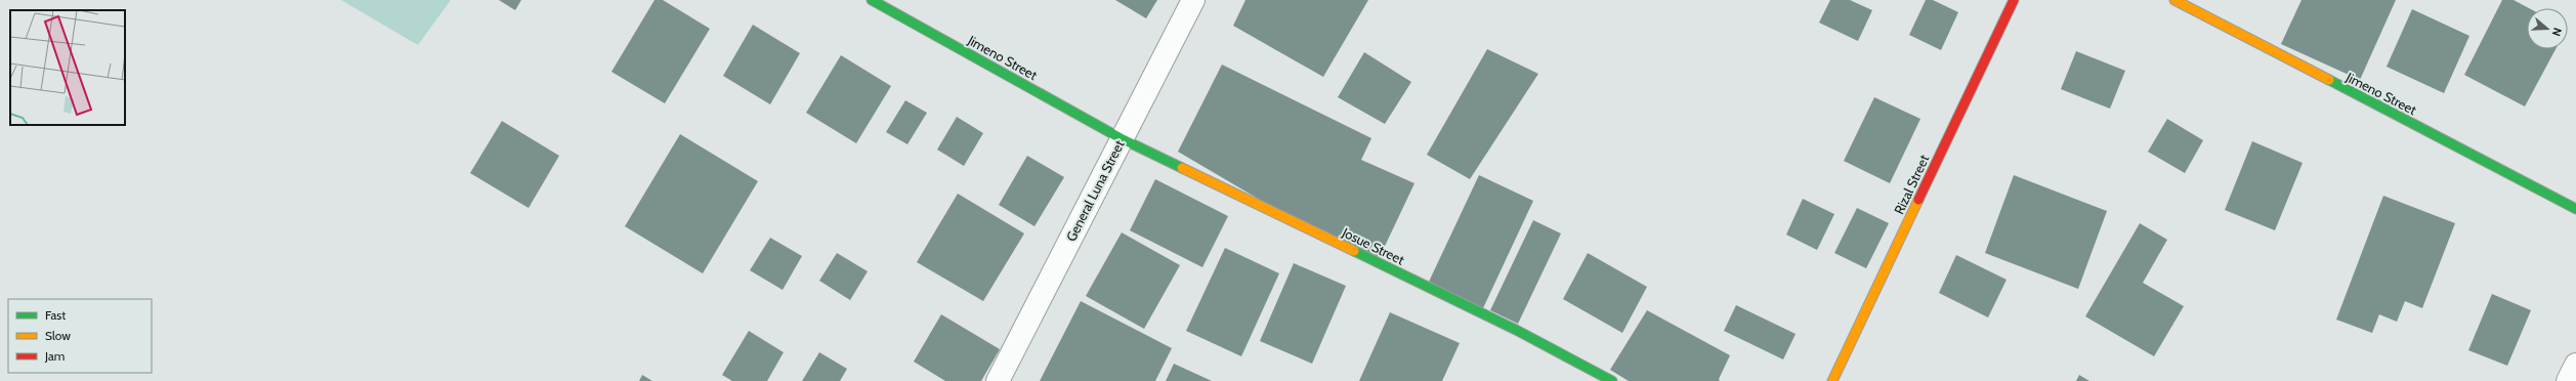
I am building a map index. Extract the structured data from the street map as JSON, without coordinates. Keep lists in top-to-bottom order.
{
  "streets": {
    "street": [
      "Jimeno Street",
      "Rizal Street",
      "General Luna Street",
      "Josue Street"
    ]
  },
  "crossings": [
    ["Jimeno Street", "General Luna Street"],
    ["Jimeno Street", "Josue Street"],
    ["General Luna Street", "Josue Street"]
  ],
  "legend": ["Fast", "Slow", "Jam"],
  "north": "right"
}
